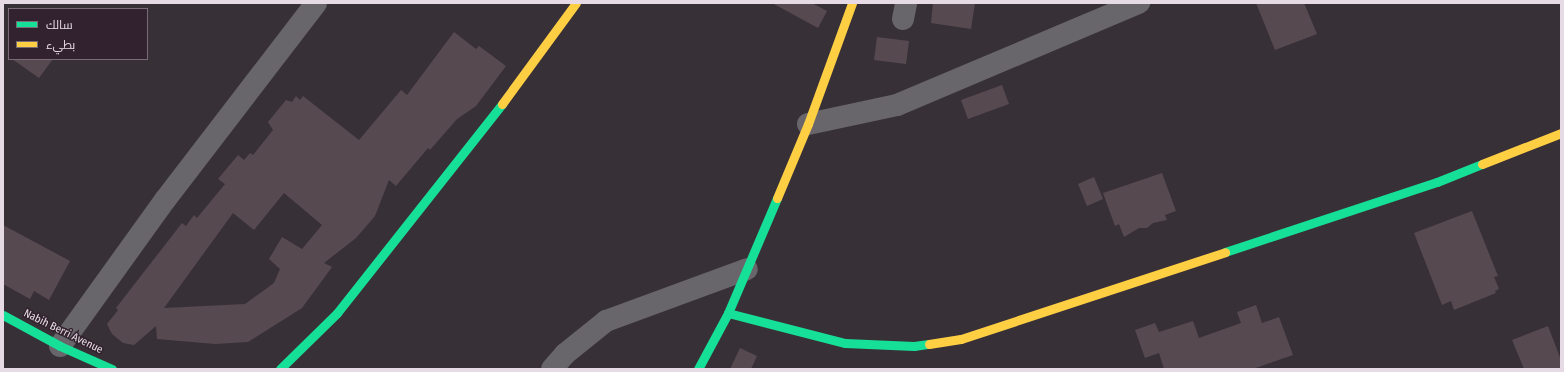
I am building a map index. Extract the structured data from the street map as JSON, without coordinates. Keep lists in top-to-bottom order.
{
  "streets": {
    "street": ["Nabih Berri Avenue"]
  },
  "legend": ["سالك", "بطيء"]
}
